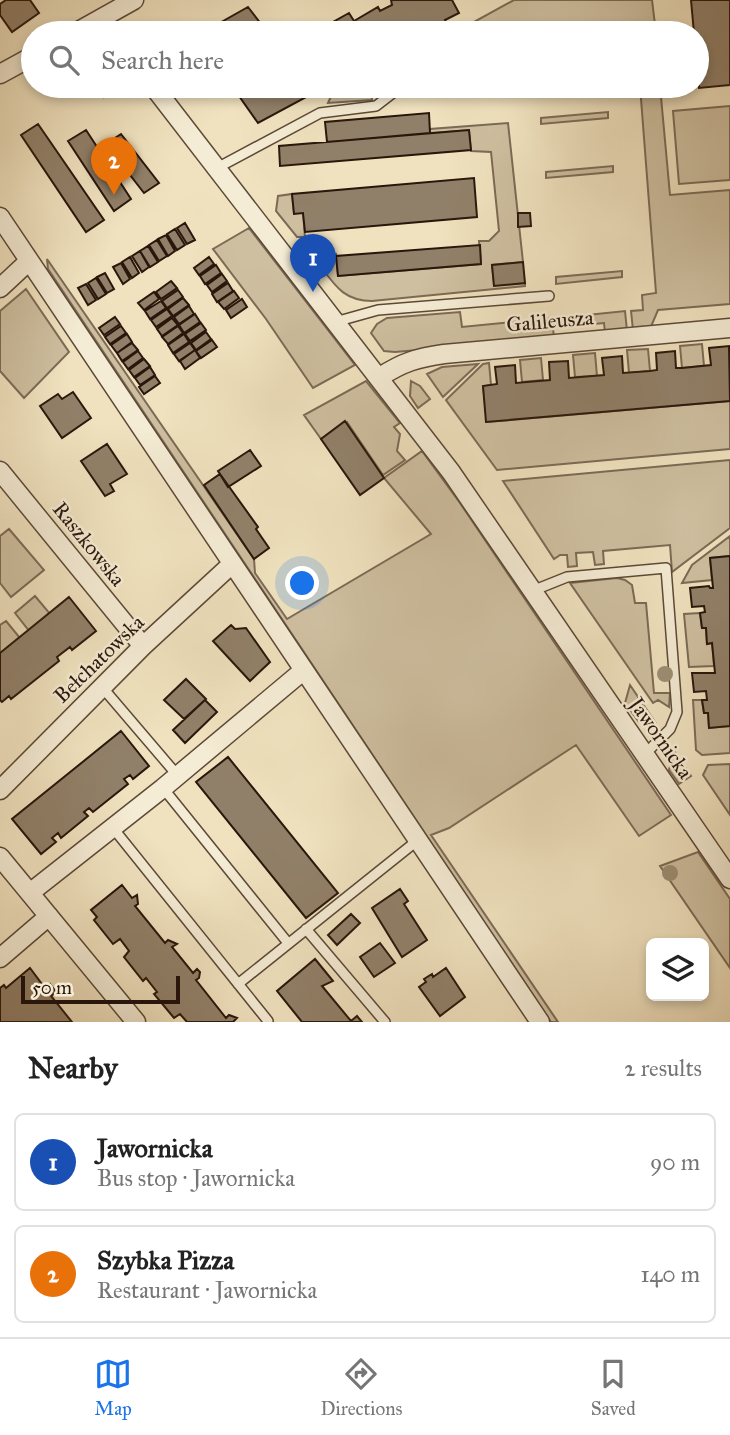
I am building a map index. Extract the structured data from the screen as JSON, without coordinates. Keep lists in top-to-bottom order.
{
  "streets": {
    "street": [
      "Galileusza",
      "Raszkowska",
      "Bełchatowska",
      "Jawornicka"
    ]
  },
  "crossings": [
    ["Galileusza", "Jawornicka"],
    ["Raszkowska", "Bełchatowska"]
  ],
  "scale_bar": "50 m",
  "page": {
    "search": "Search here",
    "pins": ["2", "1"],
    "scale": "50 m",
    "heading": ["Nearby", "2 results"],
    "list": [
      {
        "mark": "1",
        "name": "Jawornicka",
        "note": "Bus stop · Jawornicka",
        "value": "90 m"
      },
      {
        "mark": "2",
        "name": "Szybka Pizza",
        "note": "Restaurant · Jawornicka",
        "value": "140 m"
      }
    ],
    "nav": ["Map", "Directions", "Saved"]
  }
}
